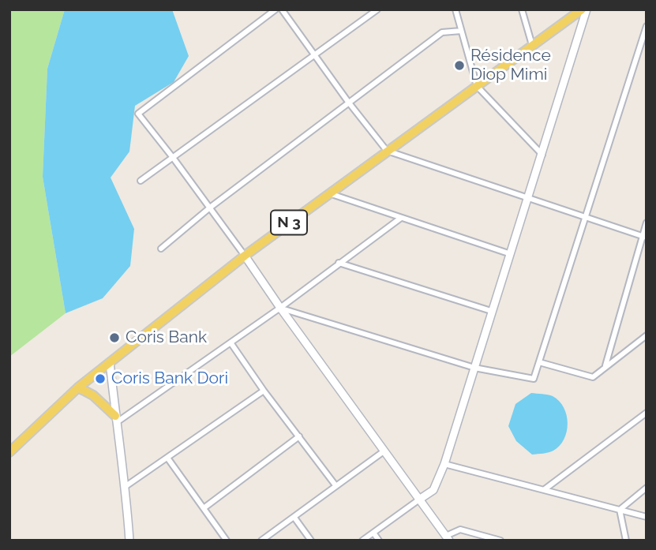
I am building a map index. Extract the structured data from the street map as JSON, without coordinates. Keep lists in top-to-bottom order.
{
  "streets": {
    "main road": ["N 3"]
  },
  "places": ["Résidence Diop Mimi", "Coris Bank", "Coris Bank Dori"]
}
